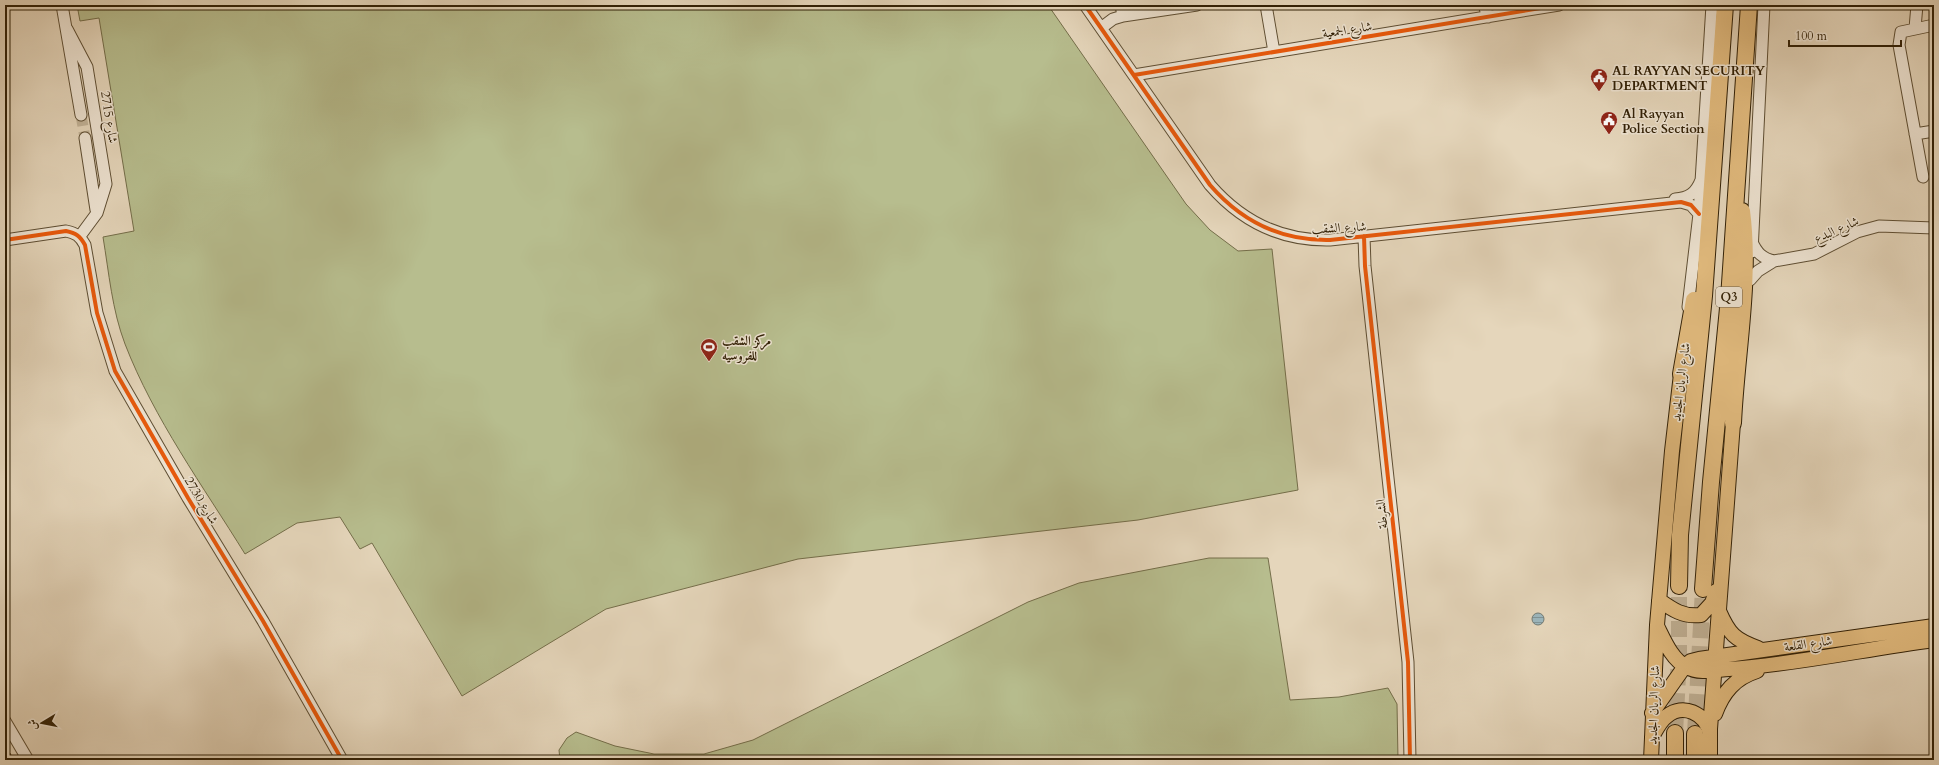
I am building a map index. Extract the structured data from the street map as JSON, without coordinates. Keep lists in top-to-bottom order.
{
  "streets": {
    "highway": ["Q3", "شارع الريان الجديد"],
    "main road": ["شارع القلعة"],
    "street": [
      "شارع الجمعية",
      "شارع 2715",
      "شارع الشقب",
      "شارع البدع",
      "شارع 2730",
      "الشرطة"
    ]
  },
  "crossings": [
    ["شارع الجمعية", "شارع الشقب"],
    ["شارع 2715", "شارع 2730"],
    ["شارع الشقب", "شارع الريان الجديد"],
    ["شارع الشقب", "الشرطة"]
  ],
  "places": {
    "public building": ["AL RAYYAN SECURITY DEPARTMENT", "Al Rayyan Police Section"],
    "sports": ["مركز الشقب للفروسيه"]
  },
  "scale_bar": "100 m",
  "north": "left"
}
